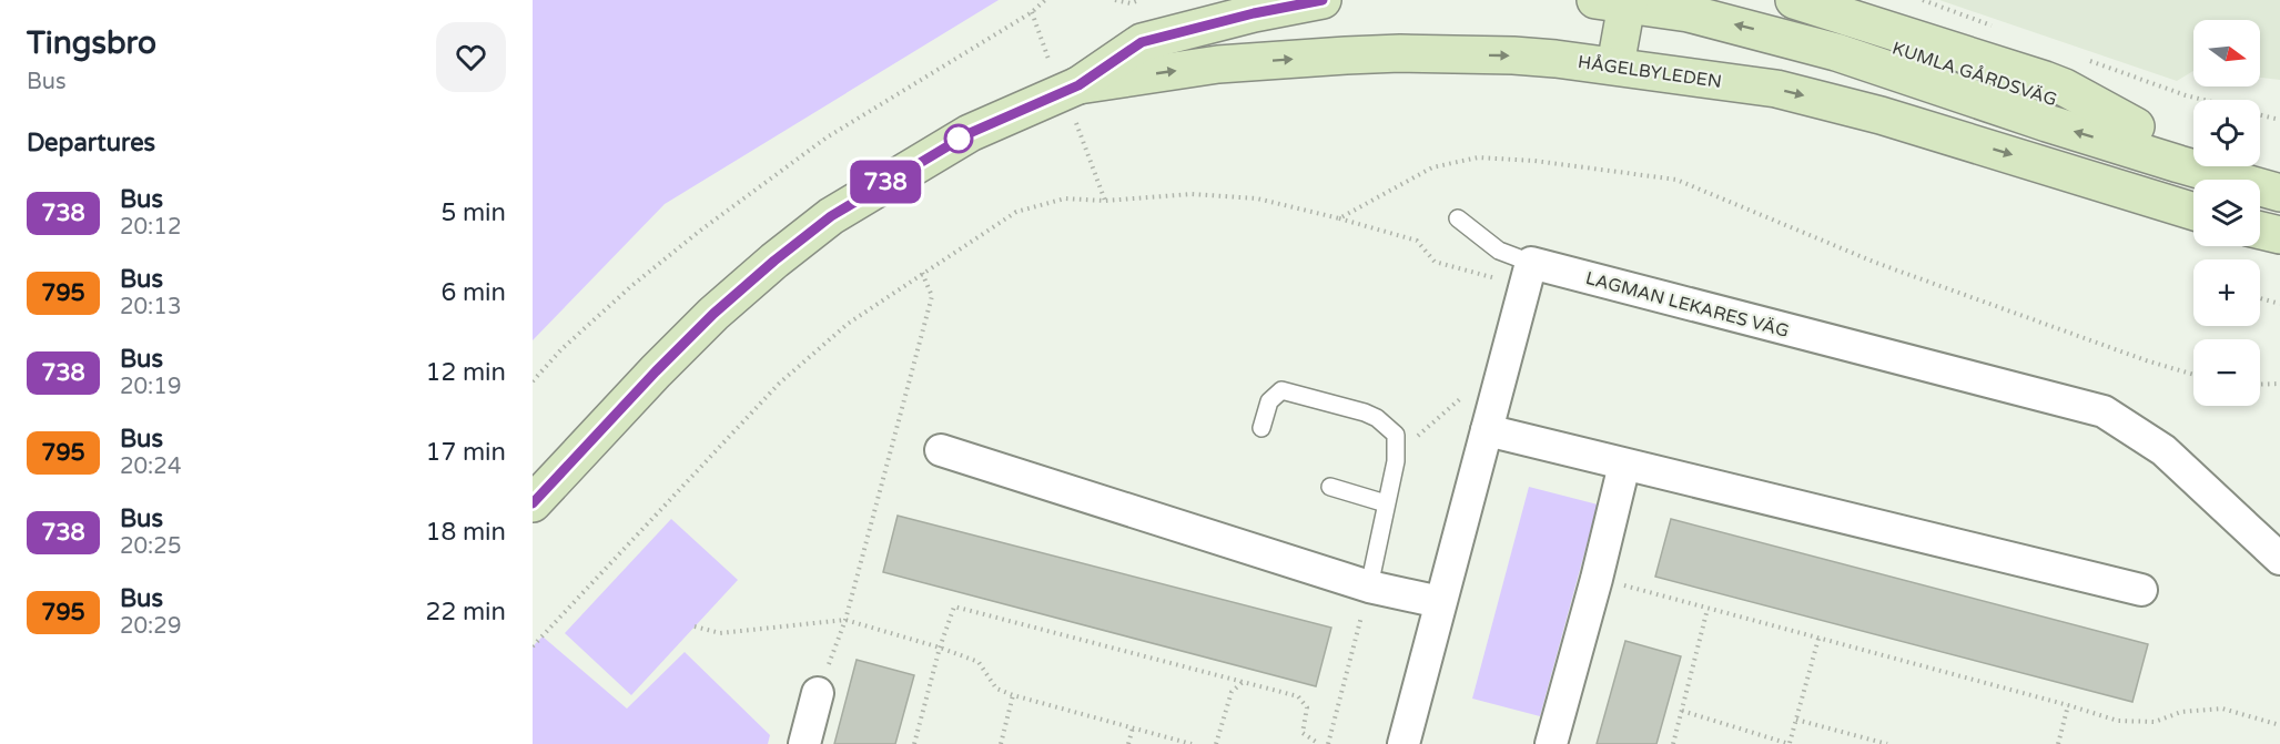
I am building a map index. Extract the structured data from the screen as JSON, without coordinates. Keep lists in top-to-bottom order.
{
  "streets": {
    "main road": ["HÅGELBYLEDEN", "KUMLA GÅRDSVÄG"],
    "street": ["LAGMAN LEKARES VÄG"]
  },
  "lines": ["bus line 738"],
  "north": "right",
  "page": {
    "heading": [
      ["Tingsbro", "Bus"],
      "Departures"
    ],
    "on_map": "738",
    "map_buttons": ["+", "−"],
    "list": [
      {
        "mark": "738",
        "name": "Bus",
        "note": "20:12",
        "value": "5 min"
      },
      {
        "mark": "795",
        "name": "Bus",
        "note": "20:13",
        "value": "6 min"
      },
      {
        "mark": "738",
        "name": "Bus",
        "note": "20:19",
        "value": "12 min"
      },
      {
        "mark": "795",
        "name": "Bus",
        "note": "20:24",
        "value": "17 min"
      },
      {
        "mark": "738",
        "name": "Bus",
        "note": "20:25",
        "value": "18 min"
      },
      {
        "mark": "795",
        "name": "Bus",
        "note": "20:29",
        "value": "22 min"
      }
    ]
  }
}
